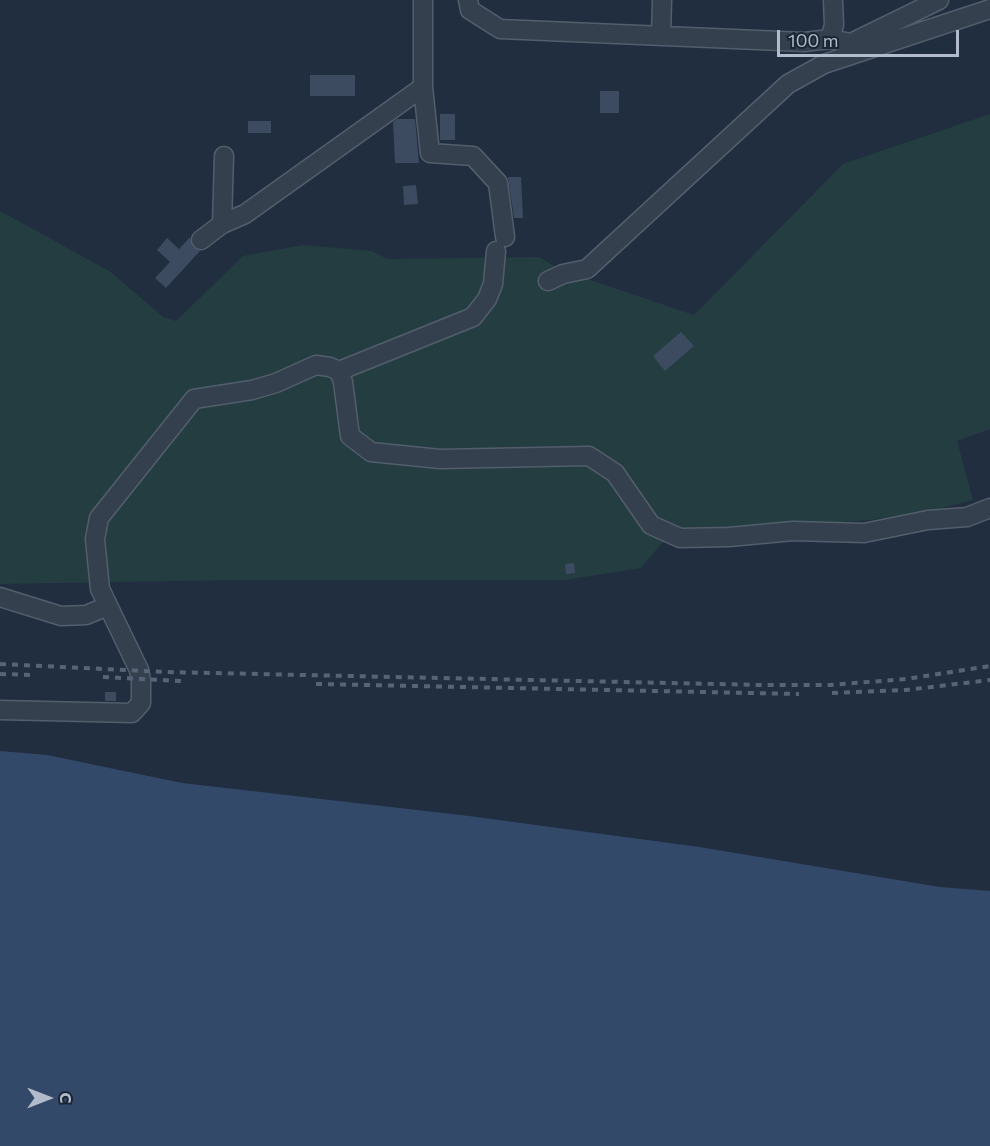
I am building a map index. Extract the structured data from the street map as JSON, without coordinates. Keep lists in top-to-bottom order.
{
  "scale_bar": "100 m",
  "north": "right"
}
